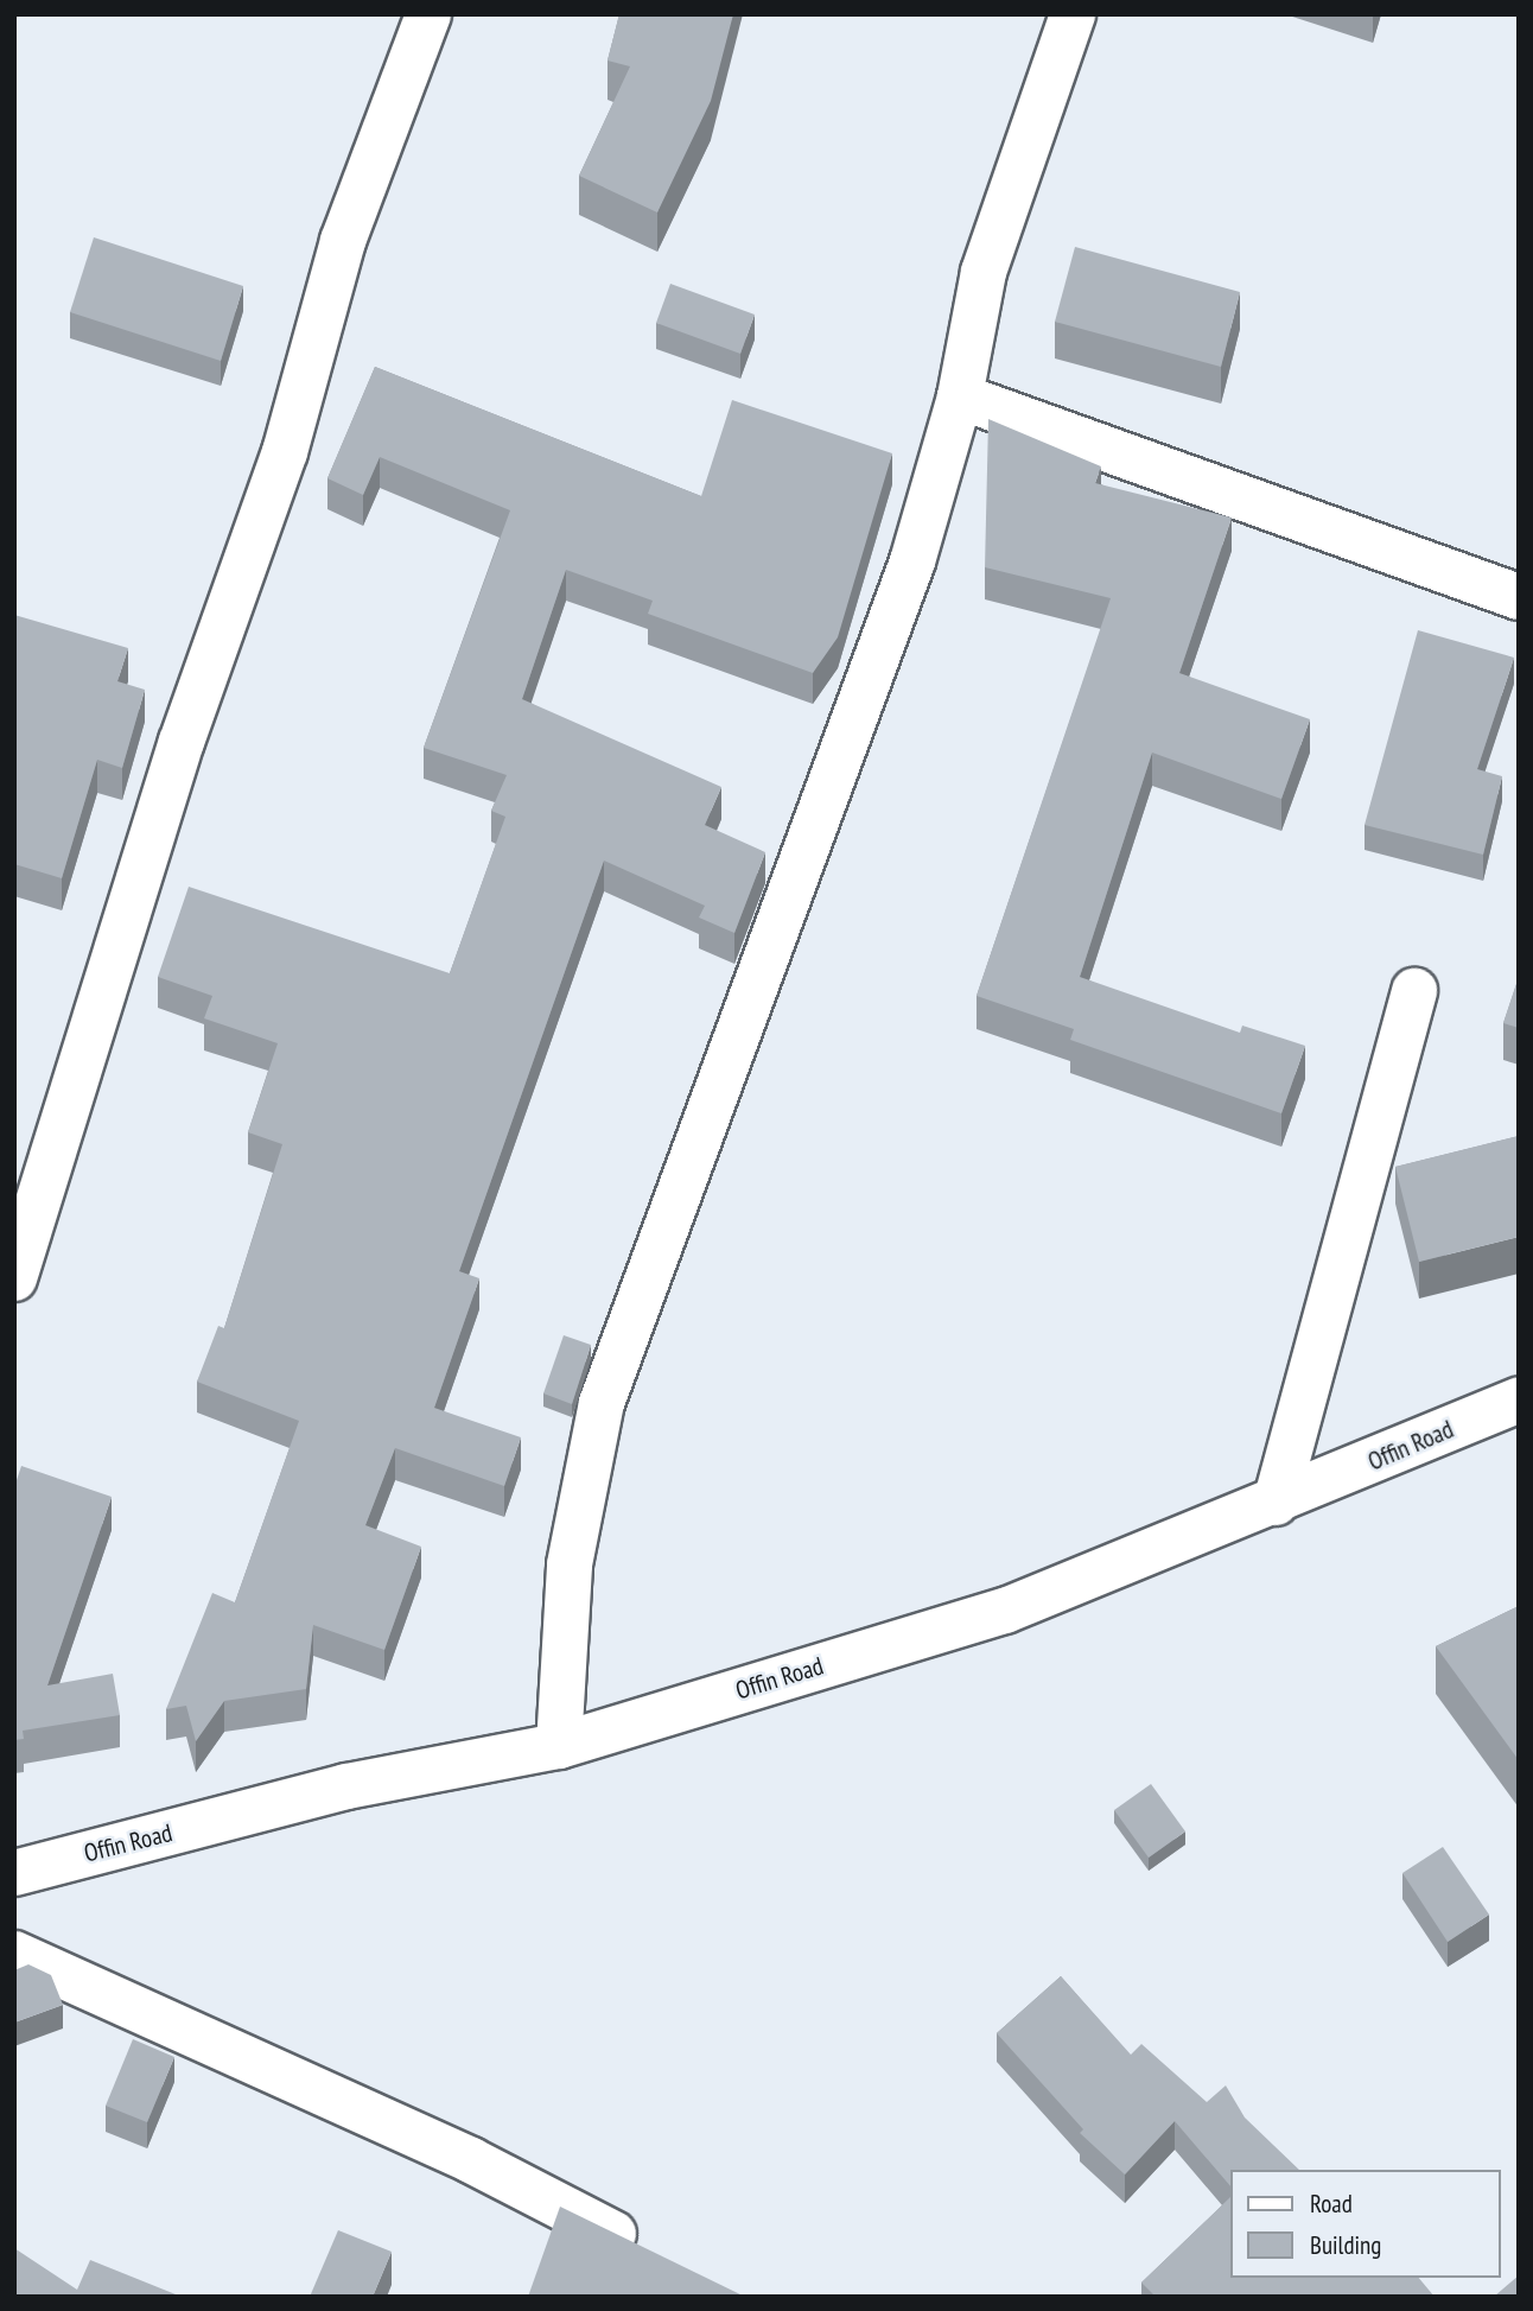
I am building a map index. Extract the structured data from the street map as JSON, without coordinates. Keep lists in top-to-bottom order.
{
  "streets": {
    "street": ["Offin Road"]
  },
  "legend": ["Road", "Building"]
}
